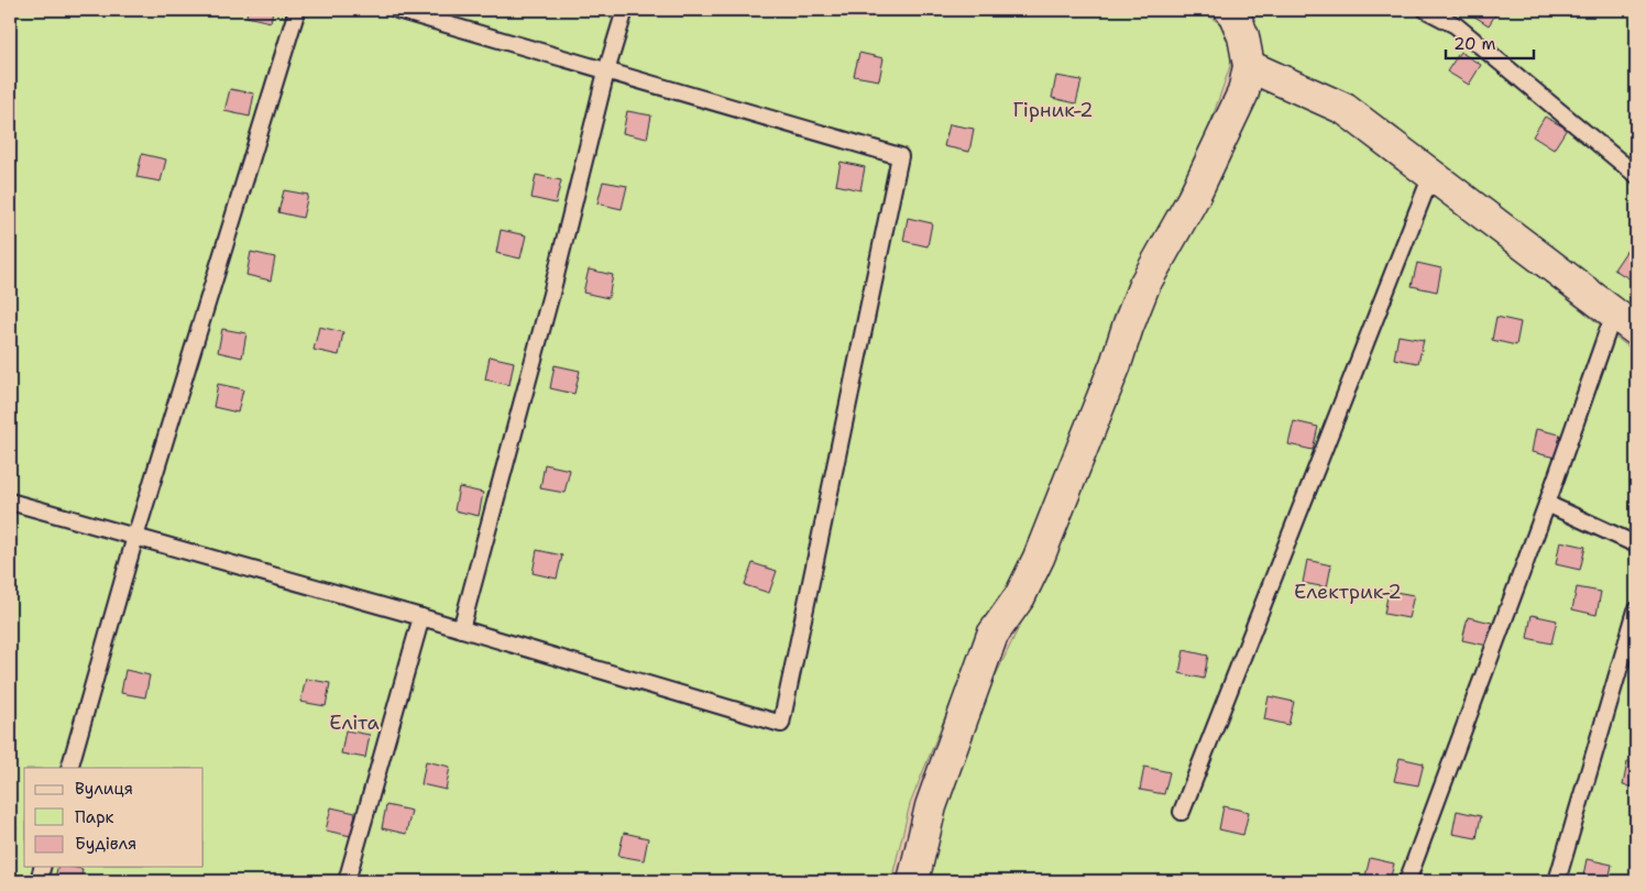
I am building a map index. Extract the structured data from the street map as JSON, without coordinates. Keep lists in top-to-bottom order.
{
  "parks": ["Гірник-2", "Електрик-2", "Еліта"],
  "legend": ["Вулиця", "Парк", "Будівля"],
  "scale_bar": "20 m"
}
